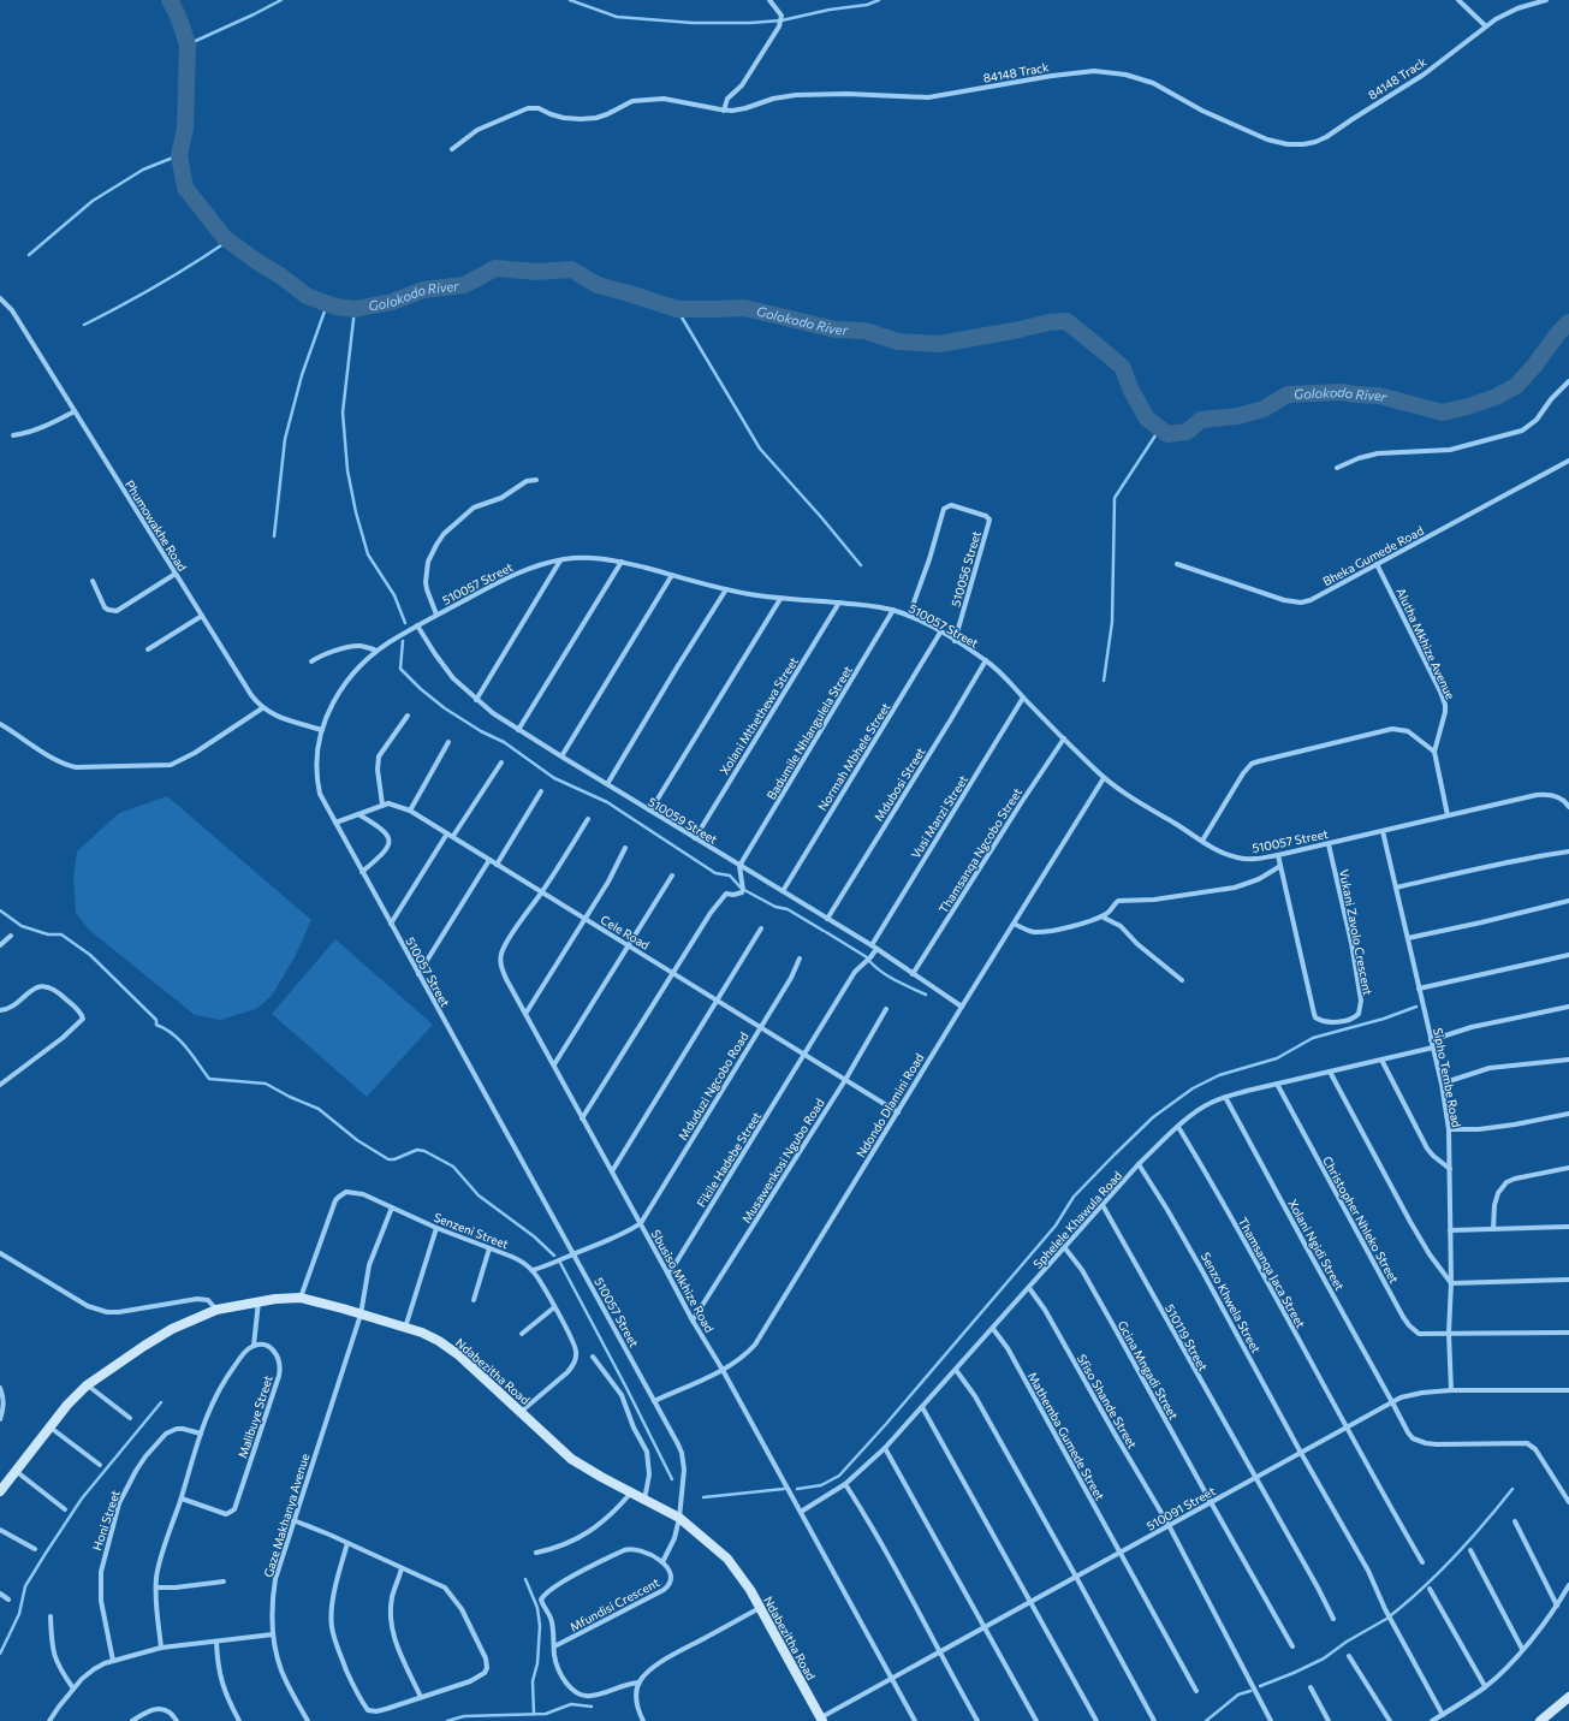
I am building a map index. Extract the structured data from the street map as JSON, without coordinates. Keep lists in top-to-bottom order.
{
  "streets": {
    "street": [
      "84148 Track",
      "Phumowakhe Road",
      "Bheka Gumede Road",
      "510056 Street",
      "510057 Street",
      "Alutha Mkhize Avenue",
      "Xolani Mthethewa Street",
      "Badumile Nhlangulela Street",
      "Normah Mbhele Street",
      "Mdubosi Street",
      "Vusi Manzi Street",
      "510059 Street",
      "Thamsanqa Ngcobo Street",
      "Cele Road",
      "Vukani Zavolo Crescent",
      "Sipho Tembe Road",
      "Mduduzi Ngcobo Road",
      "Ndondo Dlamini Road",
      "Fikile Hadebe Street",
      "Musawenkosi Ngubo Road",
      "Sphelele Khawula Road",
      "Christopher Nhleko Street",
      "Senzeni Street",
      "Xolani Ngidi Street",
      "Thamsanqa Jaca Street",
      "Sbusiso Mkhize Road",
      "Senzo Khwela Street",
      "510119 Street",
      "Gcina Mngadi Street",
      "Ndabezitha Road",
      "Sfiso Shande Street",
      "Malibuye Street",
      "Mathemba Gumede Street",
      "510091 Street",
      "Gaze Makhanya Avenue",
      "Honi Street",
      "Mfundisi Crescent"
    ]
  },
  "crossings": [
    ["Phumowakhe Road", "510057 Street"],
    ["Bheka Gumede Road", "Alutha Mkhize Avenue"],
    ["510056 Street", "510057 Street"],
    ["510057 Street", "Alutha Mkhize Avenue"],
    ["510057 Street", "Xolani Mthethewa Street"],
    ["510057 Street", "Badumile Nhlangulela Street"],
    ["510057 Street", "Normah Mbhele Street"],
    ["510057 Street", "Mdubosi Street"],
    ["510057 Street", "Vusi Manzi Street"],
    ["510057 Street", "510059 Street"],
    ["510057 Street", "Thamsanqa Ngcobo Street"],
    ["510057 Street", "Vukani Zavolo Crescent"],
    ["510057 Street", "Sipho Tembe Road"],
    ["510057 Street", "Ndondo Dlamini Road"],
    ["510057 Street", "Ndabezitha Road"],
    ["510057 Street", "Mfundisi Crescent"],
    ["Xolani Mthethewa Street", "510059 Street"],
    ["Badumile Nhlangulela Street", "510059 Street"],
    ["Normah Mbhele Street", "510059 Street"],
    ["Mdubosi Street", "510059 Street"],
    ["Vusi Manzi Street", "510059 Street"],
    ["510059 Street", "Thamsanqa Ngcobo Street"],
    ["510059 Street", "Ndondo Dlamini Road"],
    ["Cele Road", "Mduduzi Ngcobo Road"],
    ["Cele Road", "Ndondo Dlamini Road"],
    ["Cele Road", "Fikile Hadebe Street"],
    ["Cele Road", "Musawenkosi Ngubo Road"],
    ["Cele Road", "Sbusiso Mkhize Road"],
    ["Sipho Tembe Road", "Sphelele Khawula Road"],
    ["Sipho Tembe Road", "Christopher Nhleko Street"],
    ["Sipho Tembe Road", "510091 Street"],
    ["Mduduzi Ngcobo Road", "Sbusiso Mkhize Road"],
    ["Ndondo Dlamini Road", "Sbusiso Mkhize Road"],
    ["Fikile Hadebe Street", "Sbusiso Mkhize Road"],
    ["Musawenkosi Ngubo Road", "Sbusiso Mkhize Road"],
    ["Sphelele Khawula Road", "Christopher Nhleko Street"],
    ["Sphelele Khawula Road", "Xolani Ngidi Street"],
    ["Sphelele Khawula Road", "Thamsanqa Jaca Street"],
    ["Sphelele Khawula Road", "Sbusiso Mkhize Road"],
    ["Sphelele Khawula Road", "Senzo Khwela Street"],
    ["Sphelele Khawula Road", "510119 Street"],
    ["Sphelele Khawula Road", "Gcina Mngadi Street"],
    ["Sphelele Khawula Road", "Sfiso Shande Street"],
    ["Sphelele Khawula Road", "Mathemba Gumede Street"],
    ["Senzeni Street", "Ndabezitha Road"],
    ["Senzeni Street", "Gaze Makhanya Avenue"],
    ["Xolani Ngidi Street", "510091 Street"],
    ["Thamsanqa Jaca Street", "510091 Street"],
    ["Sbusiso Mkhize Road", "510091 Street"],
    ["Senzo Khwela Street", "510091 Street"],
    ["510119 Street", "510091 Street"],
    ["Gcina Mngadi Street", "510091 Street"],
    ["Ndabezitha Road", "510091 Street"],
    ["Ndabezitha Road", "Gaze Makhanya Avenue"],
    ["Sfiso Shande Street", "510091 Street"],
    ["Mathemba Gumede Street", "510091 Street"]
  ],
  "water": ["Golokodo River"]
}
